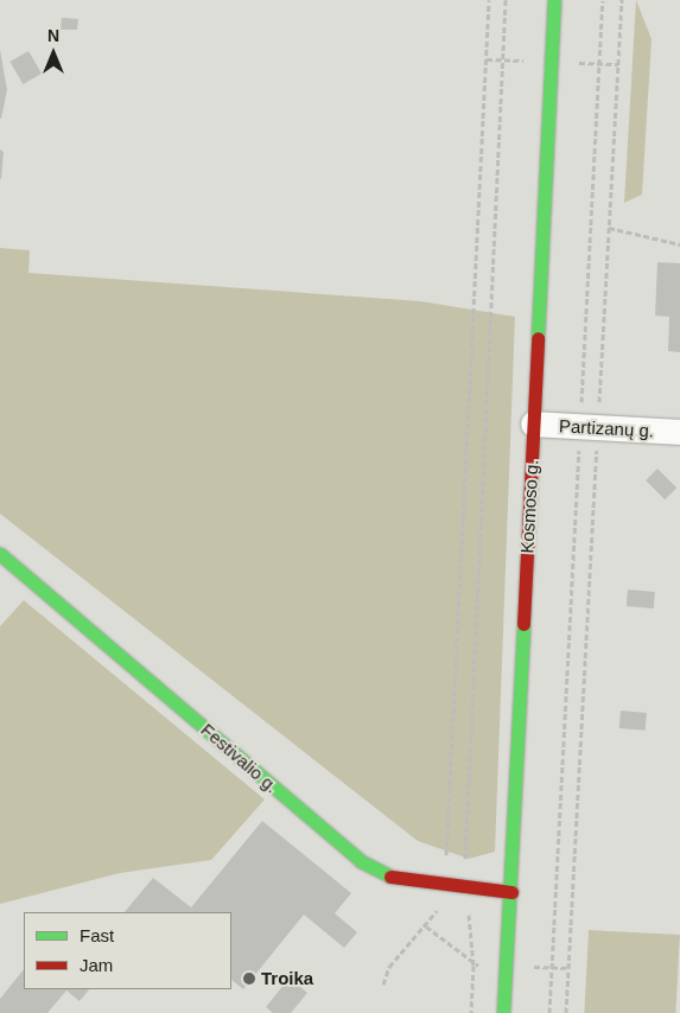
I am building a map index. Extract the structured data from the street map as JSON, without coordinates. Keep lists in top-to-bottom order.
{
  "streets": {
    "main road": ["Kosmoso g.", "Festivalio g."],
    "street": ["Partizanų g."]
  },
  "crossings": [
    ["Partizanų g.", "Kosmoso g."],
    ["Kosmoso g.", "Festivalio g."]
  ],
  "places": ["Troika"],
  "legend": ["Fast", "Jam"],
  "north": "top"
}
